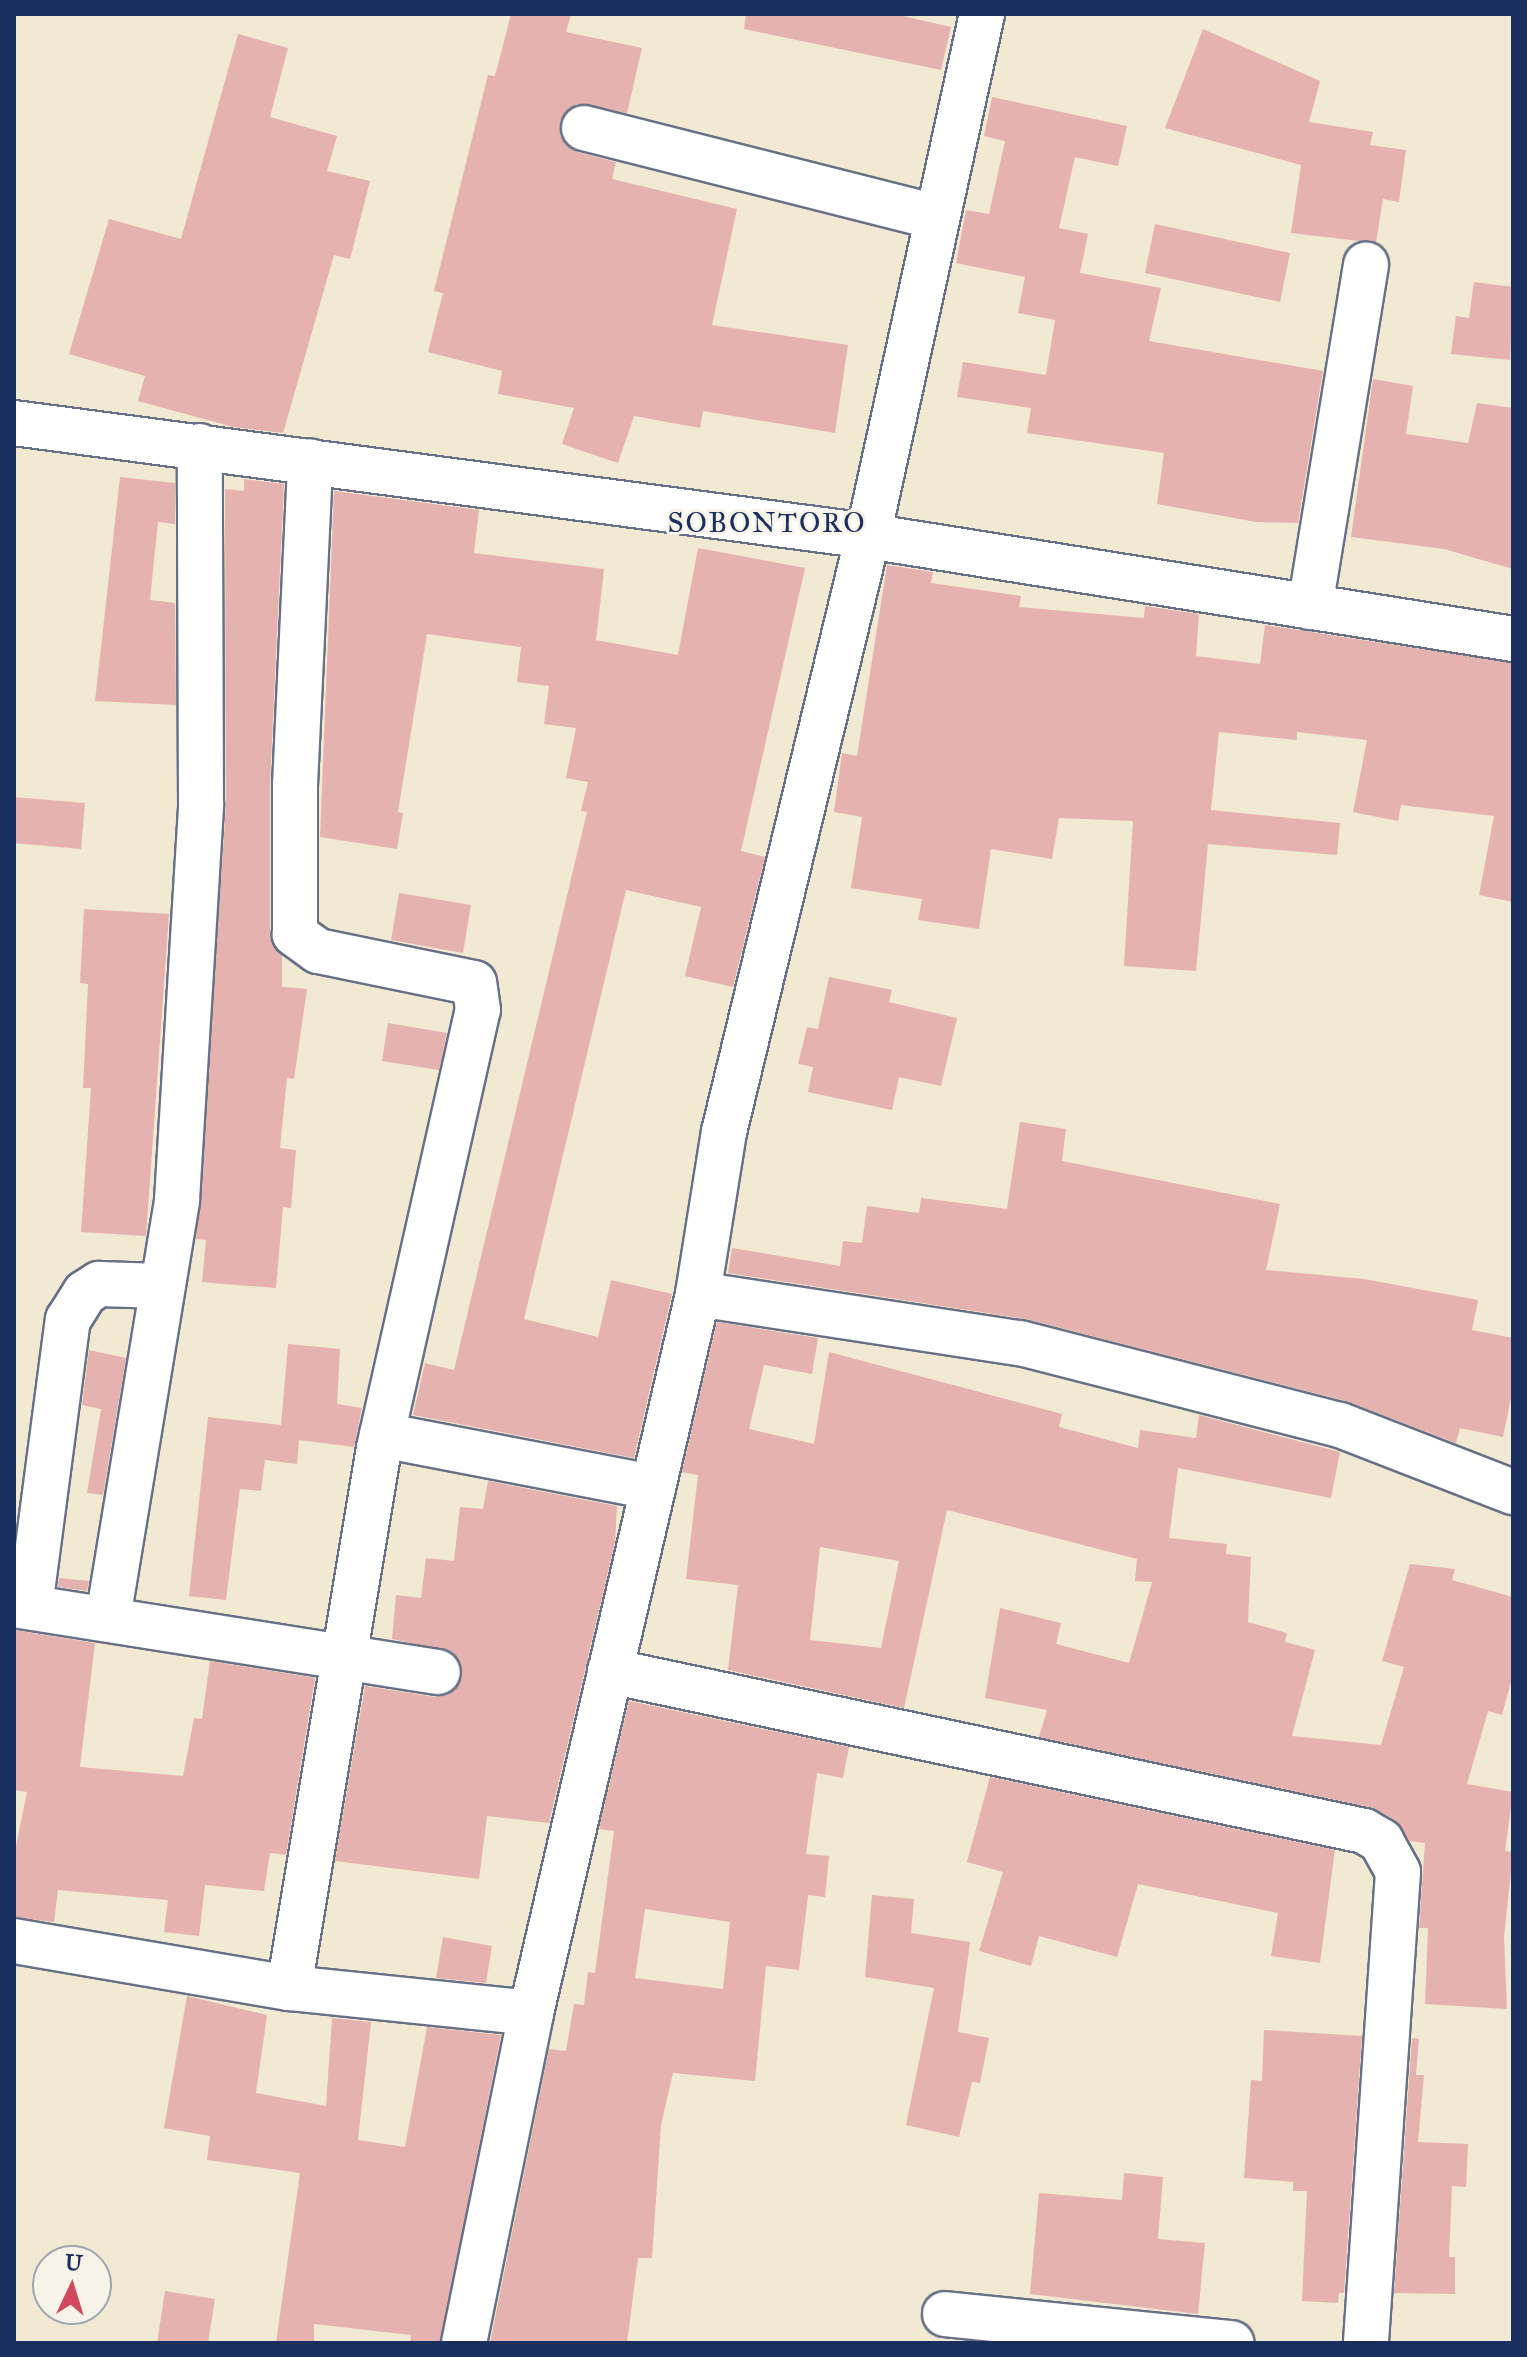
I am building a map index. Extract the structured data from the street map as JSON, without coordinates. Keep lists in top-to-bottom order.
{
  "districts": ["SOBONTORO"],
  "north": "top"
}
